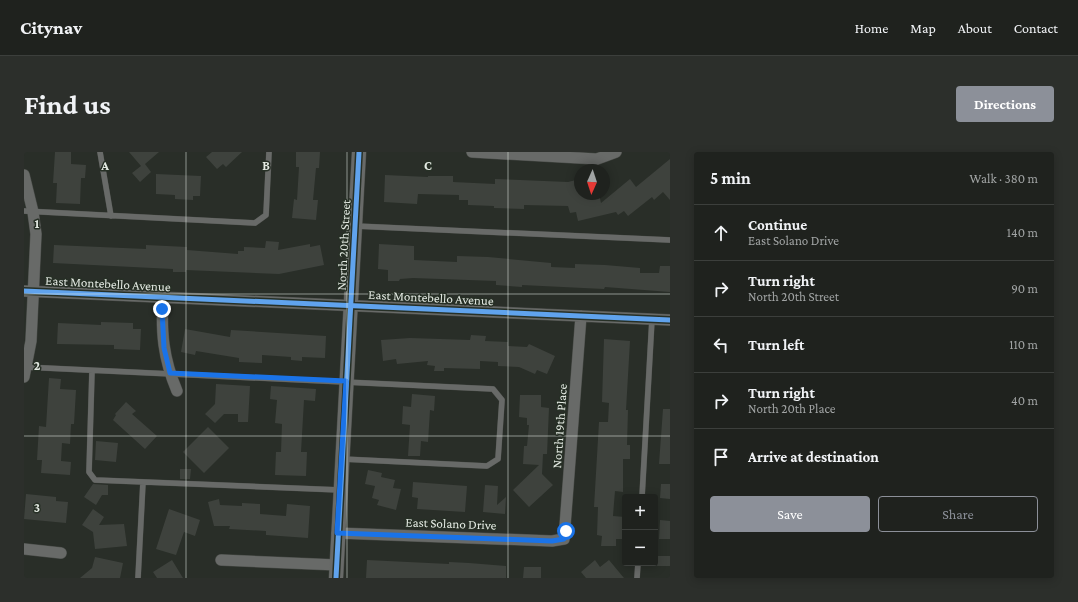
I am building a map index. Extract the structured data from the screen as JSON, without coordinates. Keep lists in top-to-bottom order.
{
  "streets": {
    "street": [
      "North 20th Street",
      "East Montebello Avenue",
      "North 19th Place",
      "East Solano Drive"
    ]
  },
  "crossings": [
    ["North 20th Street", "East Montebello Avenue"],
    ["North 20th Street", "East Solano Drive"],
    ["East Montebello Avenue", "North 19th Place"],
    ["North 19th Place", "East Solano Drive"]
  ],
  "north": "bottom",
  "page": {
    "header": "Citynav",
    "nav": [
      "Home",
      "Map",
      "About",
      "Contact"
    ],
    "buttons": [
      "Directions",
      ["Save", "Share"]
    ],
    "title": "Find us",
    "heading": ["5 min", "Walk · 380 m"],
    "list": [
      ["Continue", "East Solano Drive", "140 m"],
      ["Turn right", "North 20th Street", "90 m"],
      ["Turn left", "110 m"],
      ["Turn right", "North 20th Place", "40 m"],
      "Arrive at destination"
    ],
    "map_buttons": ["+", "−"]
  },
  "grid": {
    "columns": ["A", "B", "C"],
    "rows": ["1", "2", "3"]
  }
}
